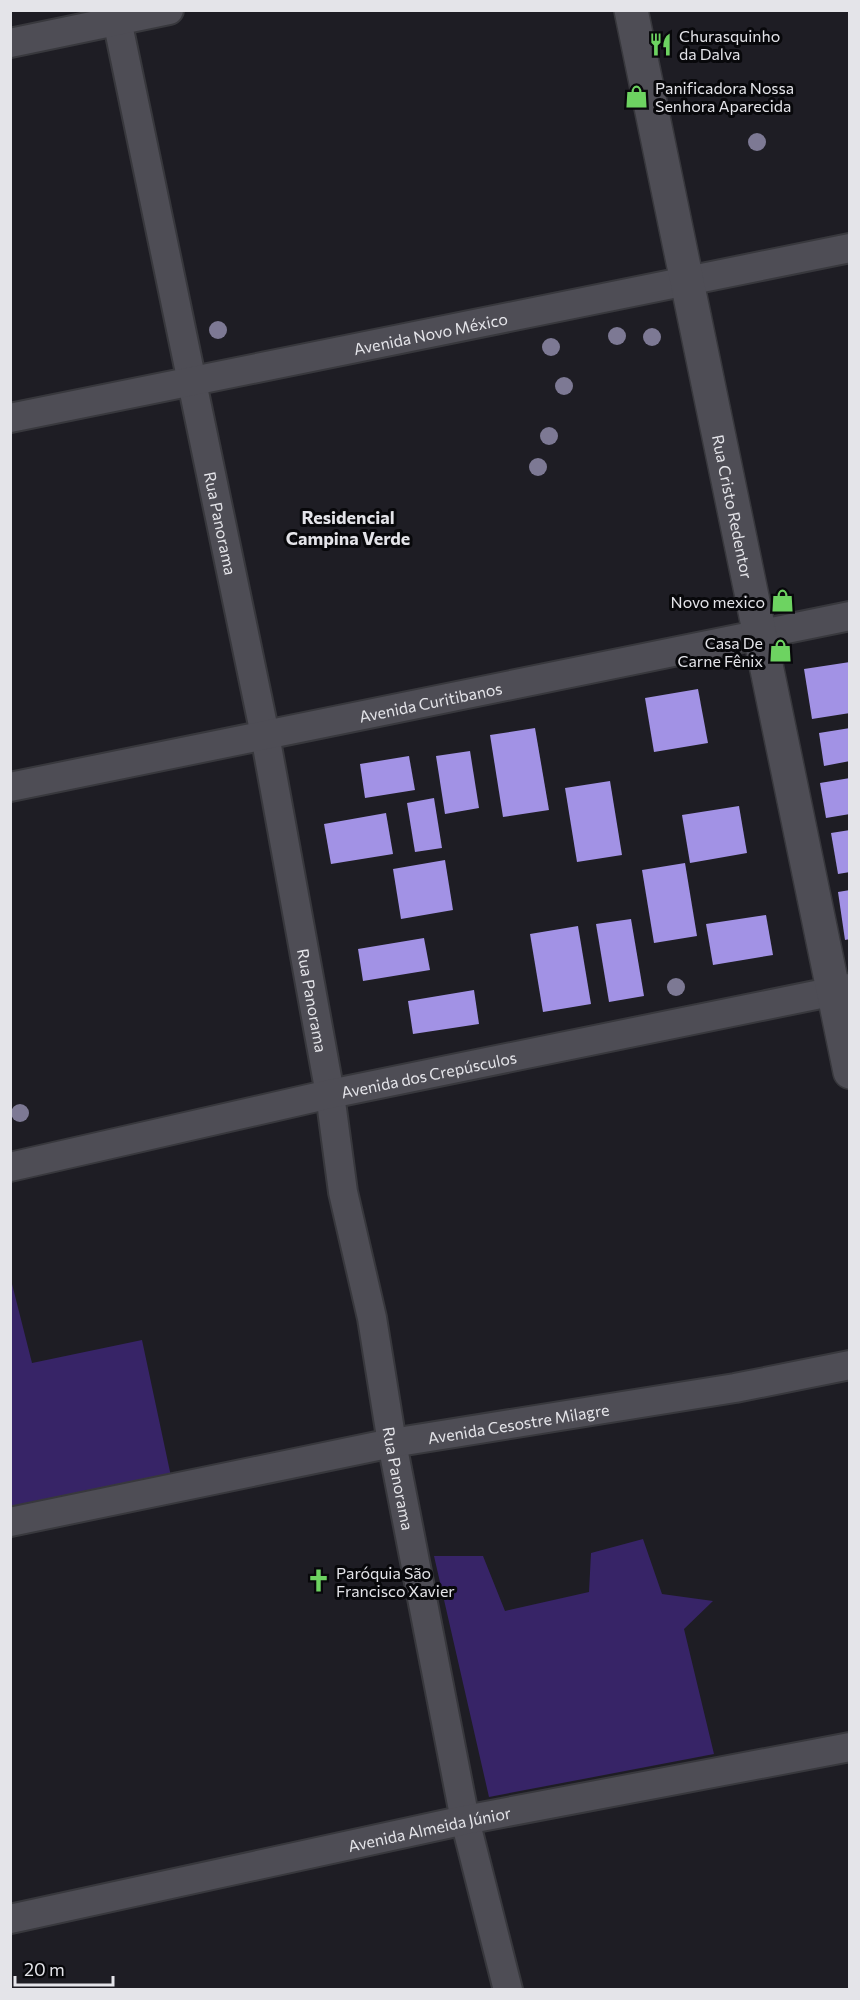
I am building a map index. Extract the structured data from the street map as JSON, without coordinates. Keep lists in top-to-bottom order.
{
  "streets": {
    "street": [
      "Avenida Novo México",
      "Rua Cristo Redentor",
      "Rua Panorama",
      "Avenida Curitibanos",
      "Avenida dos Crepúsculos",
      "Avenida Cesostre Milagre",
      "Avenida Almeida Júnior"
    ]
  },
  "crossings": [
    ["Avenida Novo México", "Rua Cristo Redentor"],
    ["Avenida Novo México", "Rua Panorama"],
    ["Rua Cristo Redentor", "Avenida Curitibanos"],
    ["Rua Cristo Redentor", "Avenida dos Crepúsculos"],
    ["Rua Panorama", "Avenida Curitibanos"],
    ["Rua Panorama", "Avenida dos Crepúsculos"],
    ["Rua Panorama", "Avenida Cesostre Milagre"],
    ["Rua Panorama", "Avenida Almeida Júnior"]
  ],
  "districts": ["Residencial Campina Verde"],
  "places": {
    "restaurant": ["Churasquinho da Dalva"],
    "shop": ["Panificadora Nossa Senhora Aparecida", "Novo mexico", "Casa De Carne Fênix"],
    "church": ["Paróquia São Francisco Xavier"]
  },
  "scale_bar": "20 m"
}
